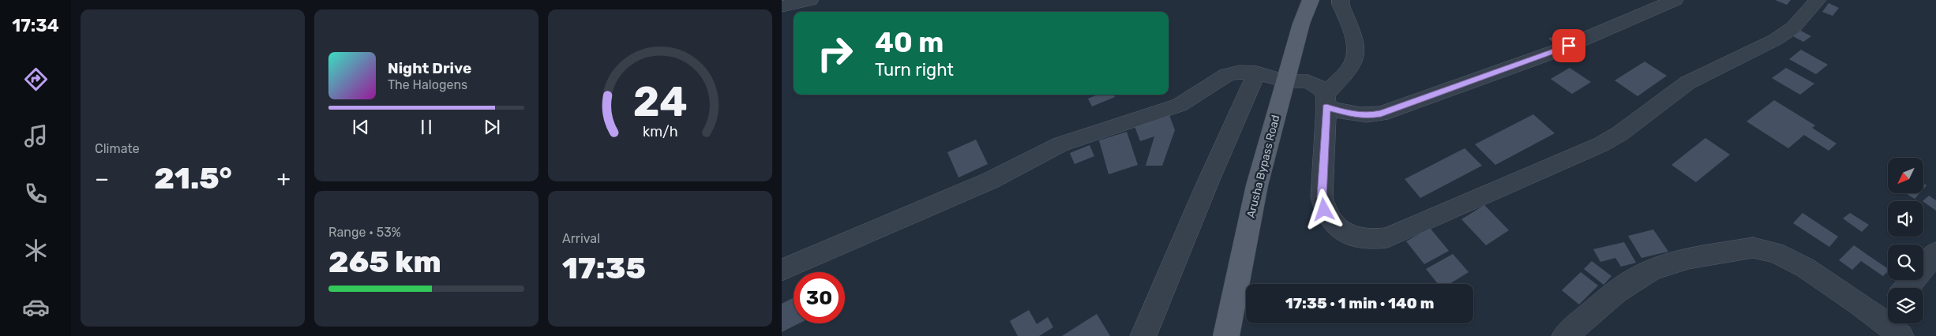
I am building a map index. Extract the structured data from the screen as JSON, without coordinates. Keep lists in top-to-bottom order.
{
  "streets": {
    "main road": ["Arusha Bypass Road"]
  },
  "north": "bottom left",
  "page": {
    "tabs": "17:34",
    "tile": [
      "Climate",
      ["Range · 53%", "265 km"],
      ["Arrival", "17:35"]
    ],
    "turn": ["40 m", "Turn right"],
    "song": ["Night Drive", "The Halogens"],
    "heat": ["−", "21.5°", "+"],
    "limit": "30",
    "trip": "17:35 · 1 min · 140 m",
    "gauge": ["24", "km/h"]
  }
}
